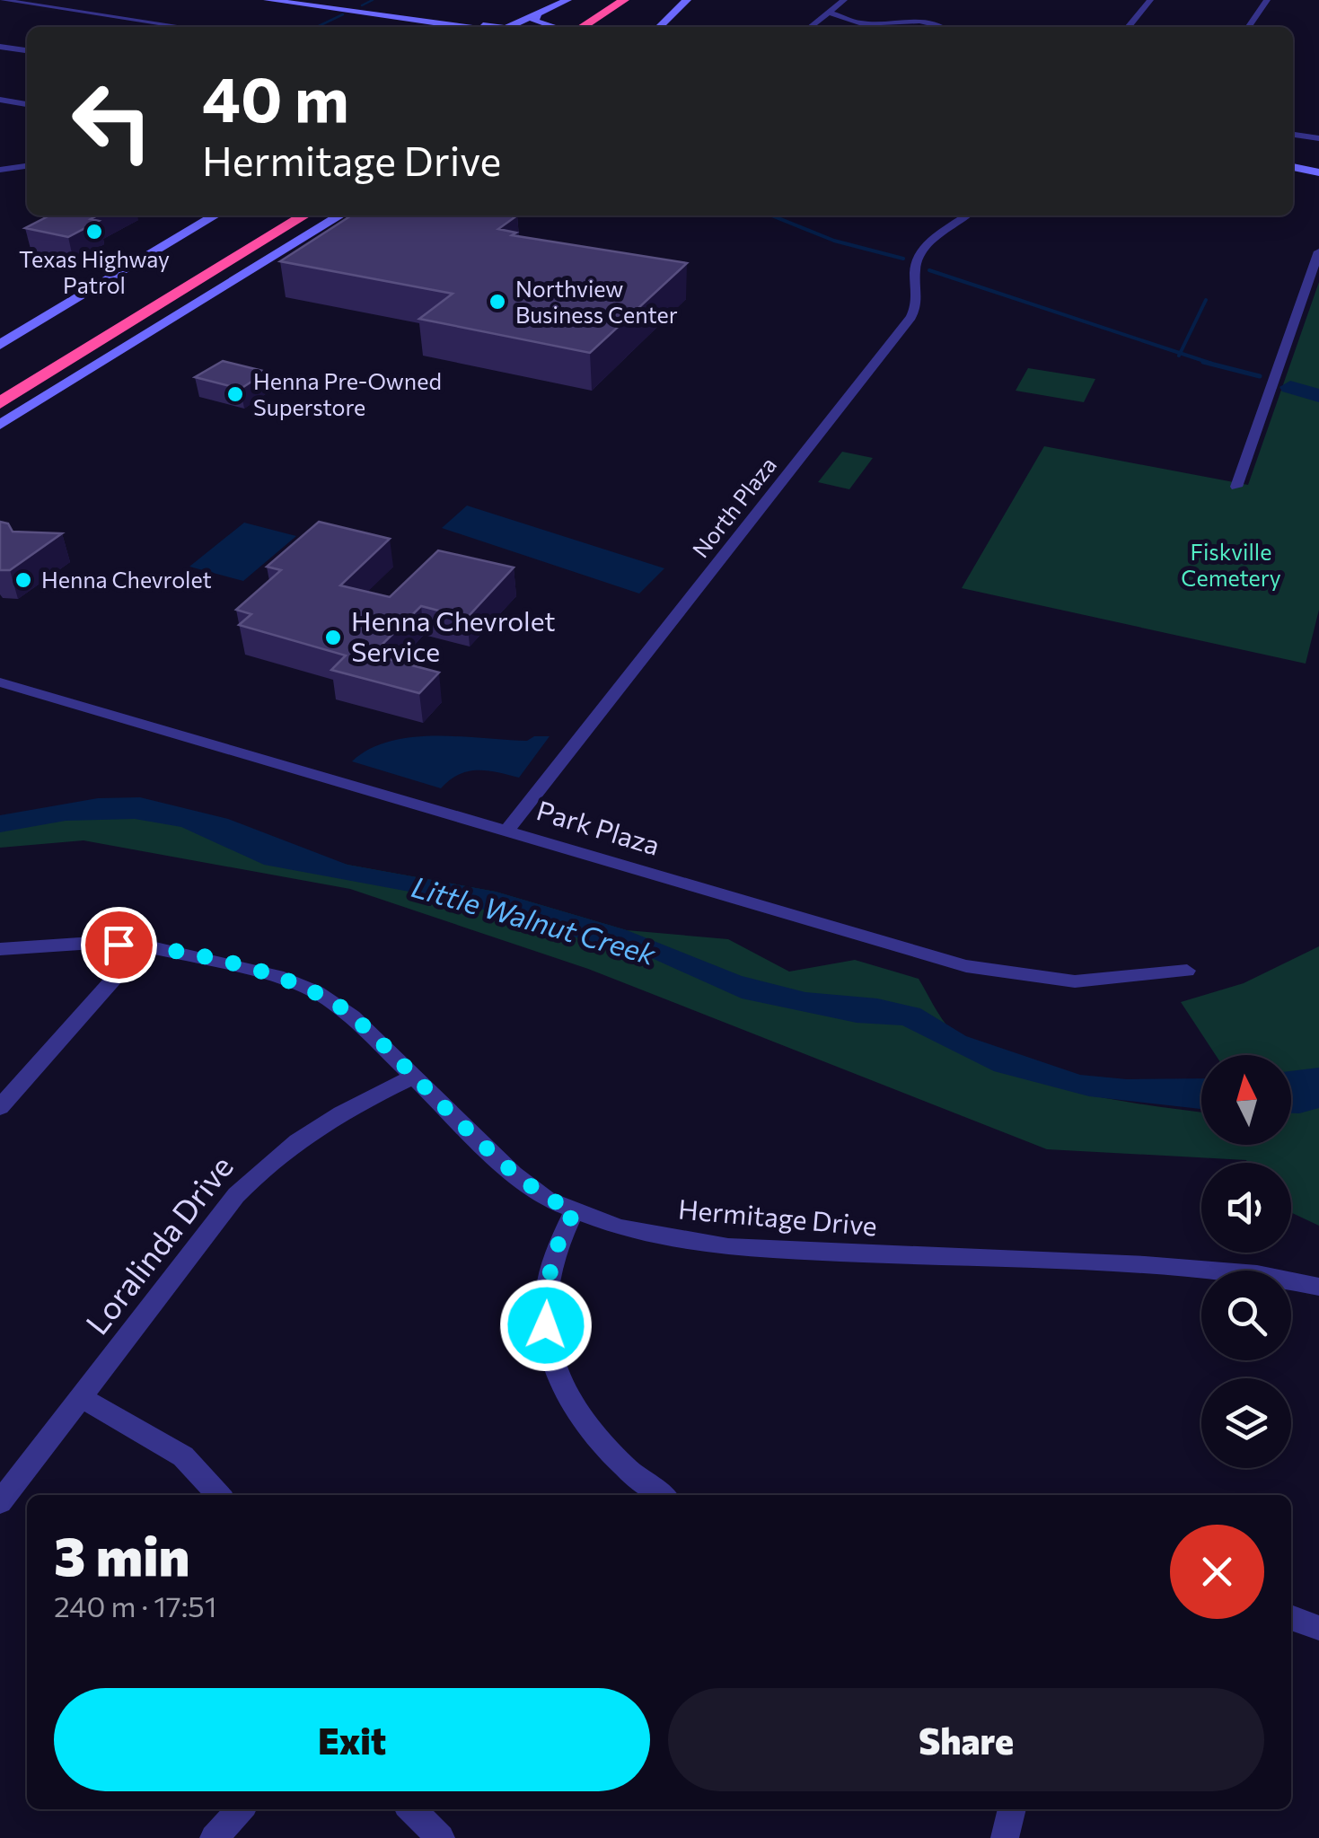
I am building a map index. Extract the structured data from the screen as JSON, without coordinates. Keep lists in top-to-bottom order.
{
  "streets": {
    "street": [
      "North Plaza",
      "Park Plaza",
      "Hermitage Drive",
      "Loralinda Drive"
    ]
  },
  "crossings": [
    ["North Plaza", "Park Plaza"],
    ["Hermitage Drive", "Loralinda Drive"]
  ],
  "water": ["Little Walnut Creek"],
  "parks": ["Fiskville Cemetery"],
  "places": [
    "Texas Highway Patrol",
    "Northview Business Center",
    "Henna Pre-Owned Superstore",
    "Henna Chevrolet",
    "Henna Chevrolet Service"
  ],
  "north": "top",
  "page": {
    "turn": ["40 m", "Hermitage Drive"],
    "heading": ["3 min", "240 m · 17:51"],
    "buttons": ["Exit", "Share"]
  }
}
